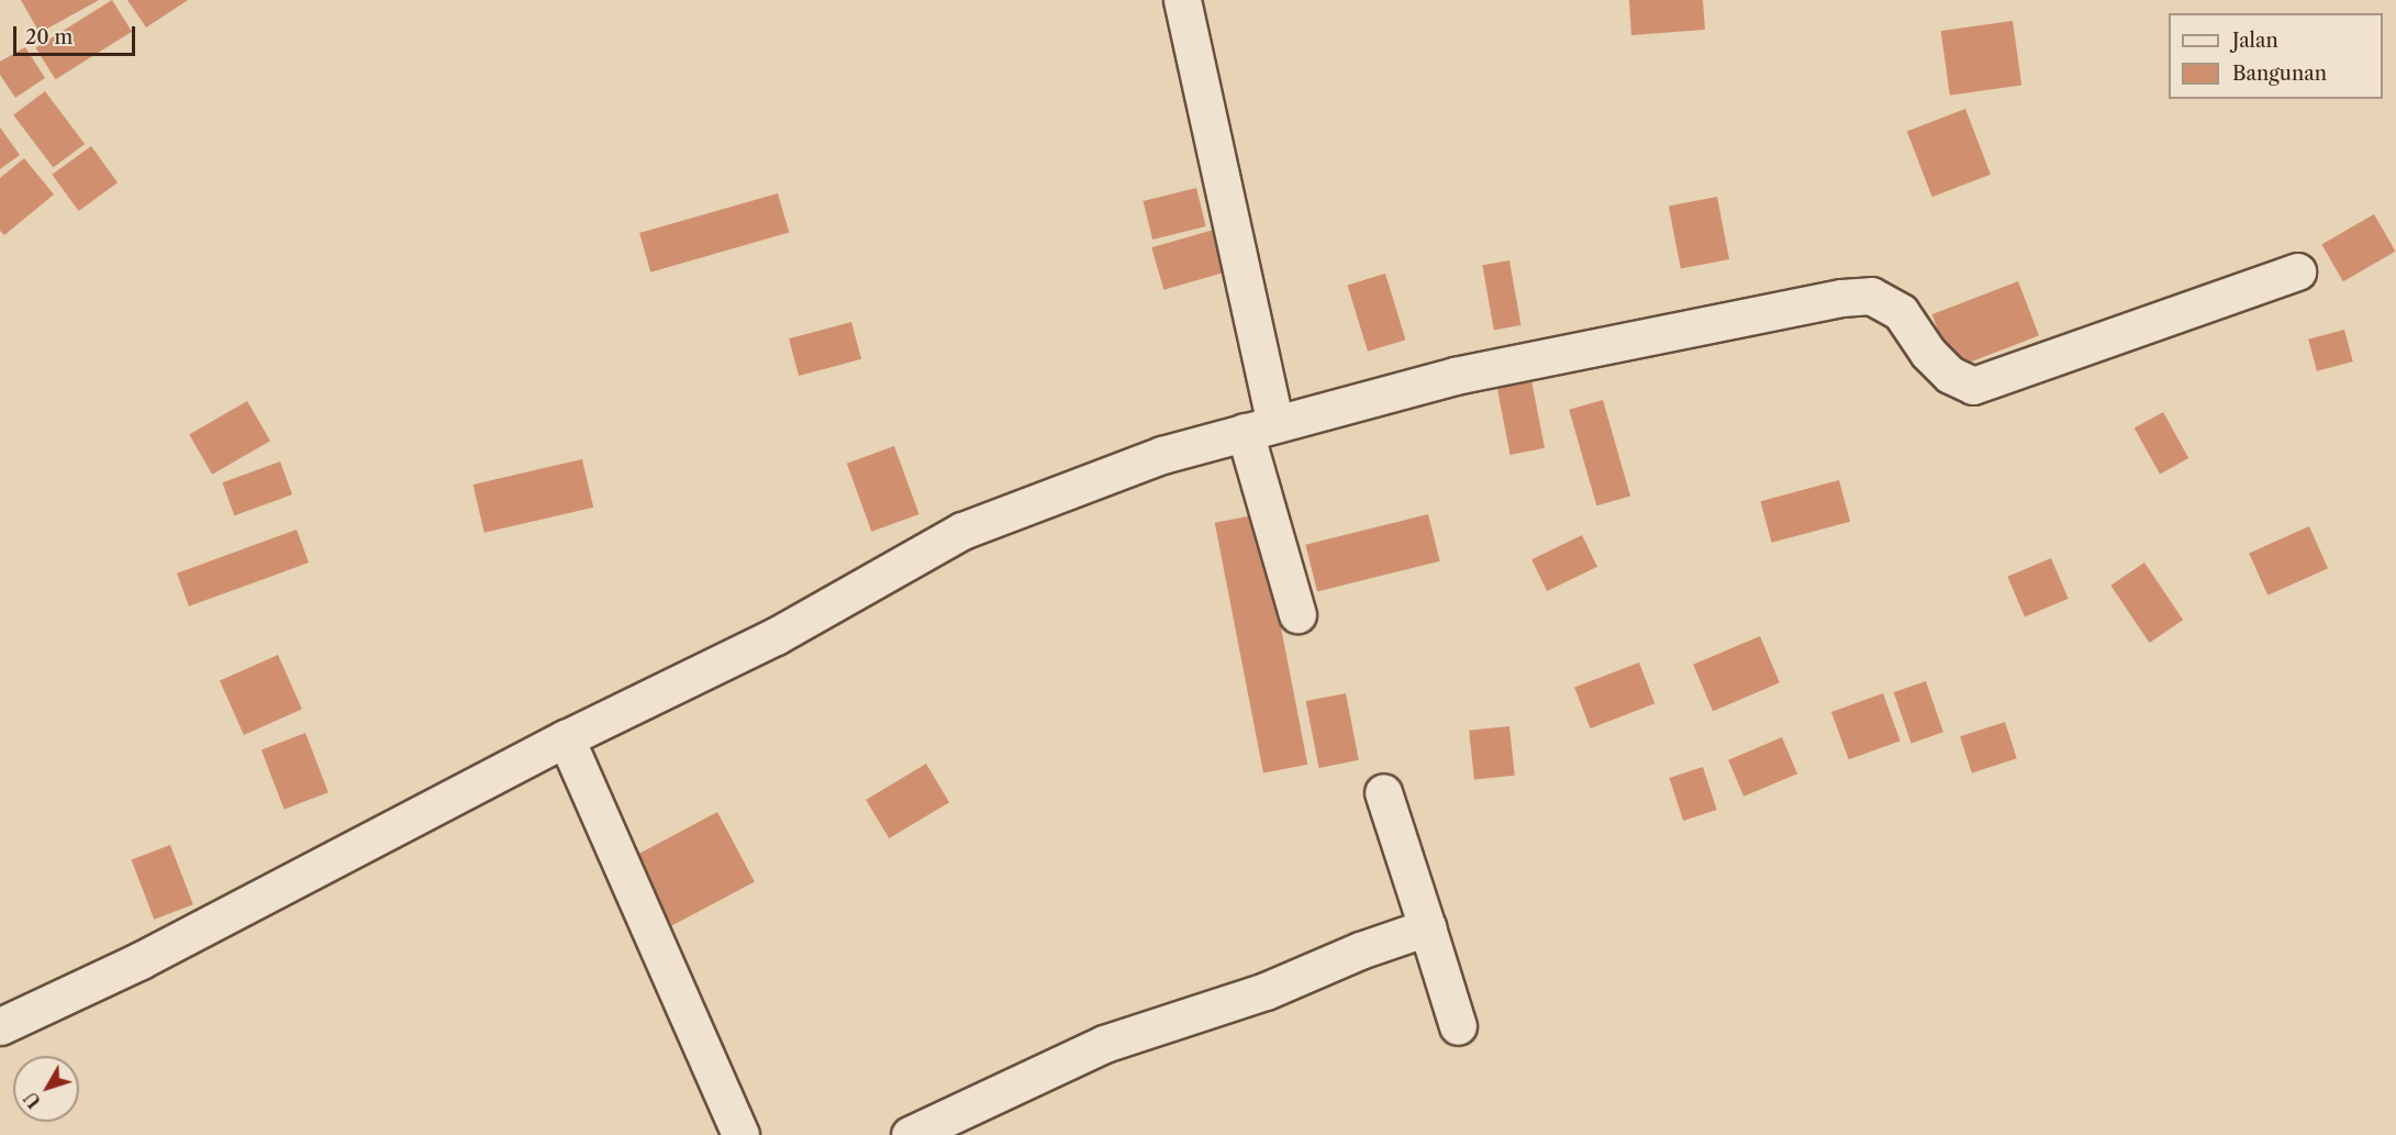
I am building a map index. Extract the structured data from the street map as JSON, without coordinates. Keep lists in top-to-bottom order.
{
  "legend": ["Jalan", "Bangunan"],
  "scale_bar": "20 m",
  "north": "bottom left"
}
